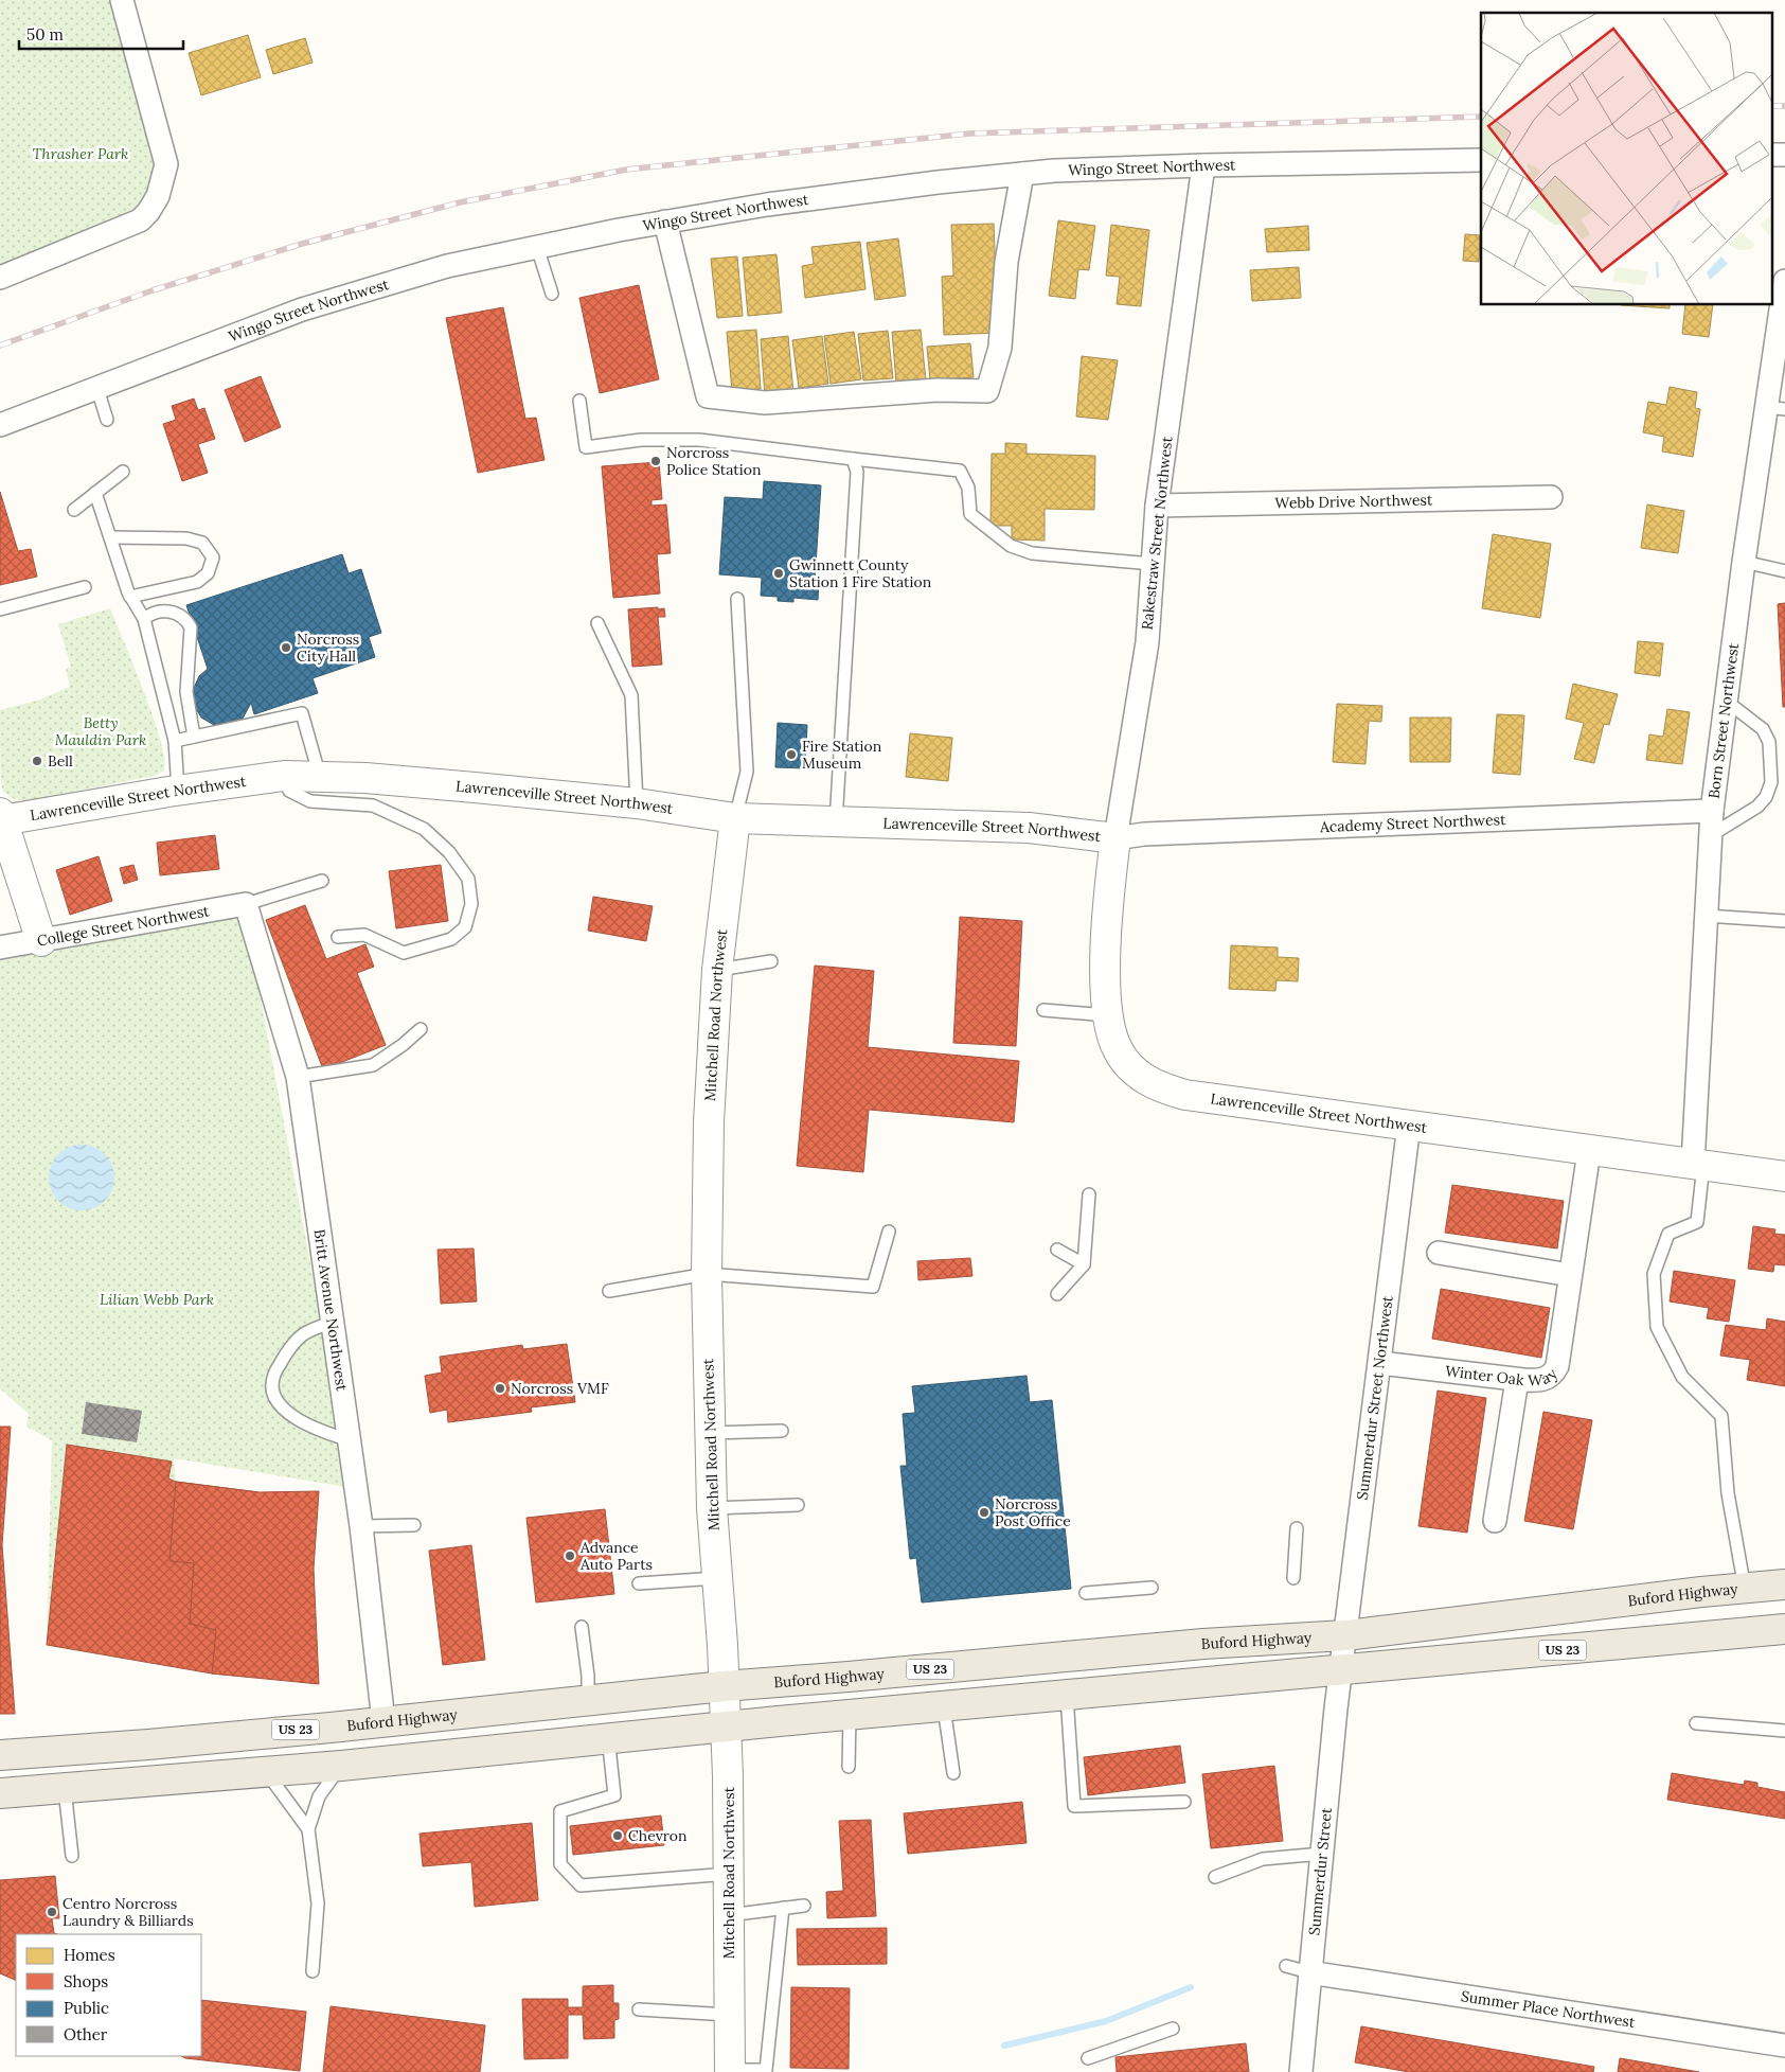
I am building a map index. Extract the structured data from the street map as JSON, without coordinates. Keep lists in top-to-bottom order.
{
  "streets": {
    "main road": ["Buford Highway", "US 23"],
    "street": [
      "Wingo Street Northwest",
      "Webb Drive Northwest",
      "Rakestraw Street Northwest",
      "Born Street Northwest",
      "Lawrenceville Street Northwest",
      "Academy Street Northwest",
      "College Street Northwest",
      "Mitchell Road Northwest",
      "Britt Avenue Northwest",
      "Winter Oak Way",
      "Summerdur Street Northwest",
      "Summerdur Street",
      "Summer Place Northwest"
    ]
  },
  "crossings": [
    ["Wingo Street Northwest", "Rakestraw Street Northwest"],
    ["Webb Drive Northwest", "Rakestraw Street Northwest"],
    ["Rakestraw Street Northwest", "Lawrenceville Street Northwest"],
    ["Rakestraw Street Northwest", "Academy Street Northwest"],
    ["Born Street Northwest", "Lawrenceville Street Northwest"],
    ["Born Street Northwest", "Academy Street Northwest"],
    ["Lawrenceville Street Northwest", "Academy Street Northwest"],
    ["Lawrenceville Street Northwest", "Mitchell Road Northwest"],
    ["Lawrenceville Street Northwest", "Winter Oak Way"],
    ["Lawrenceville Street Northwest", "Summerdur Street Northwest"],
    ["College Street Northwest", "Britt Avenue Northwest"],
    ["Mitchell Road Northwest", "Buford Highway"],
    ["Mitchell Road Northwest", "US 23"],
    ["Britt Avenue Northwest", "Buford Highway"],
    ["Winter Oak Way", "Summerdur Street Northwest"],
    ["Summerdur Street Northwest", "Buford Highway"],
    ["Summerdur Street Northwest", "US 23"],
    ["Summerdur Street Northwest", "Summerdur Street"],
    ["US 23", "Summerdur Street"],
    ["Summerdur Street", "Summer Place Northwest"]
  ],
  "parks": ["Thrasher Park", "Betty Mauldin Park", "Lilian Webb Park"],
  "places": [
    "Norcross Police Station",
    "Gwinnett County Station 1 Fire Station",
    "Norcross City Hall",
    "Fire Station Museum",
    "Bell",
    "Norcross VMF",
    "Norcross Post Office",
    "Advance Auto Parts",
    "Chevron",
    "Centro Norcross Laundry & Billiards"
  ],
  "legend": [
    "Homes",
    "Shops",
    "Public",
    "Other"
  ],
  "scale_bar": "50 m"
}
